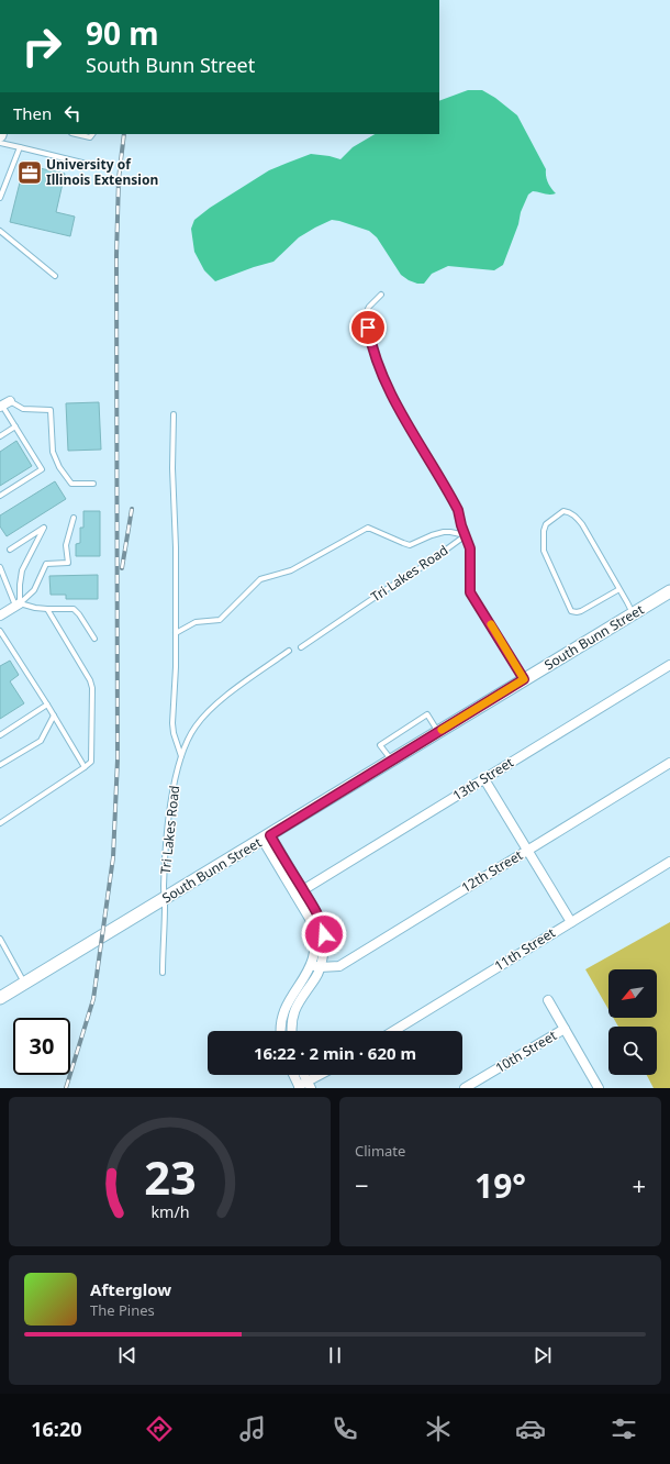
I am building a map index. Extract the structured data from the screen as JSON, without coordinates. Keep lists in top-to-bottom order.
{
  "streets": {
    "street": [
      "South Bunn Street",
      "13th Street",
      "12th Street",
      "11th Street",
      "10th Street"
    ],
    "lane": ["Tri Lakes Road"]
  },
  "crossings": [
    ["Tri Lakes Road", "South Bunn Street"]
  ],
  "places": {
    "office": ["University of Illinois Extension"]
  },
  "north": "bottom left",
  "page": {
    "turn": ["90 m", "South Bunn Street"],
    "then": "Then",
    "limit": "30",
    "trip": "16:22 · 2 min · 620 m",
    "tile": "Climate",
    "heat": ["−", "19°", "+"],
    "song": ["Afterglow", "The Pines"],
    "tabs": "16:20",
    "gauge": ["23", "km/h"]
  }
}
